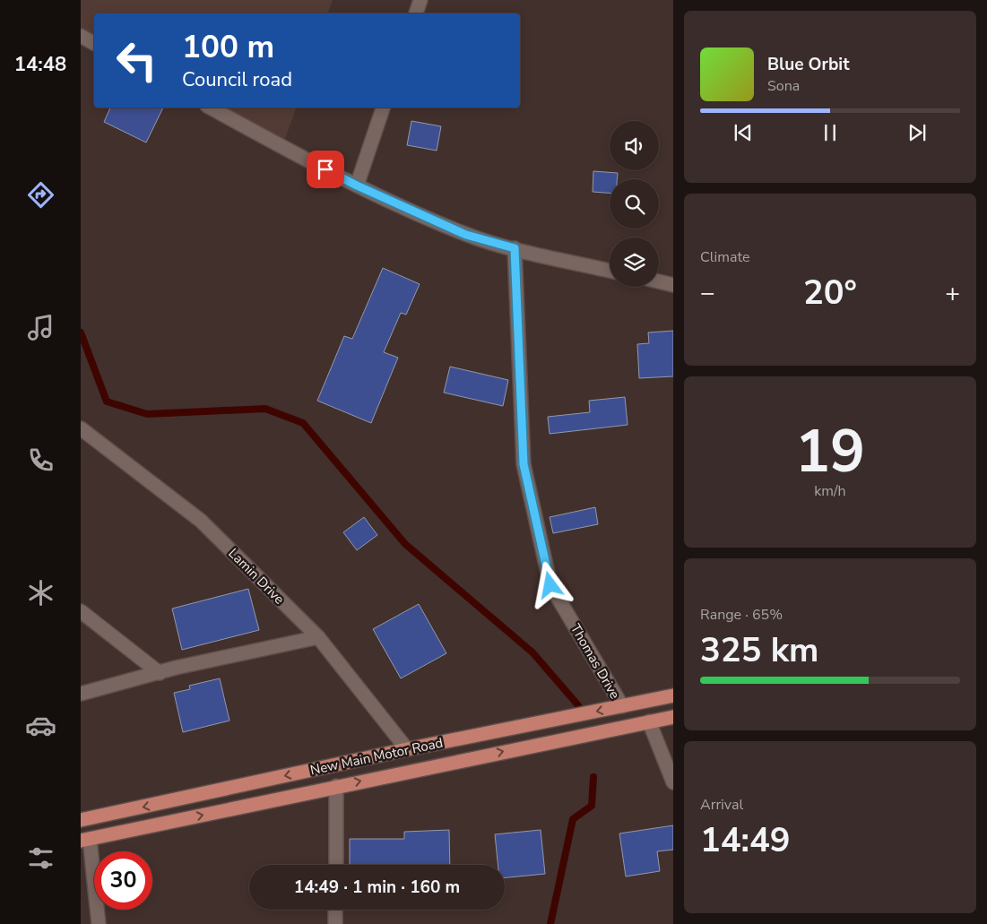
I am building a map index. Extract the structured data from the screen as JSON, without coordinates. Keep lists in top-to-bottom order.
{
  "streets": {
    "highway": ["New Main Motor Road"],
    "street": ["Lamin Drive", "Thomas Drive"]
  },
  "crossings": [
    ["Lamin Drive", "New Main Motor Road"],
    ["Thomas Drive", "New Main Motor Road"]
  ],
  "page": {
    "tabs": "14:48",
    "turn": ["100 m", "Council road"],
    "song": ["Blue Orbit", "Sona"],
    "tile": [
      "Climate",
      ["19", "km/h"],
      ["Range · 65%", "325 km"],
      ["Arrival", "14:49"]
    ],
    "heat": ["−", "20°", "+"],
    "limit": "30",
    "trip": "14:49 · 1 min · 160 m"
  }
}
